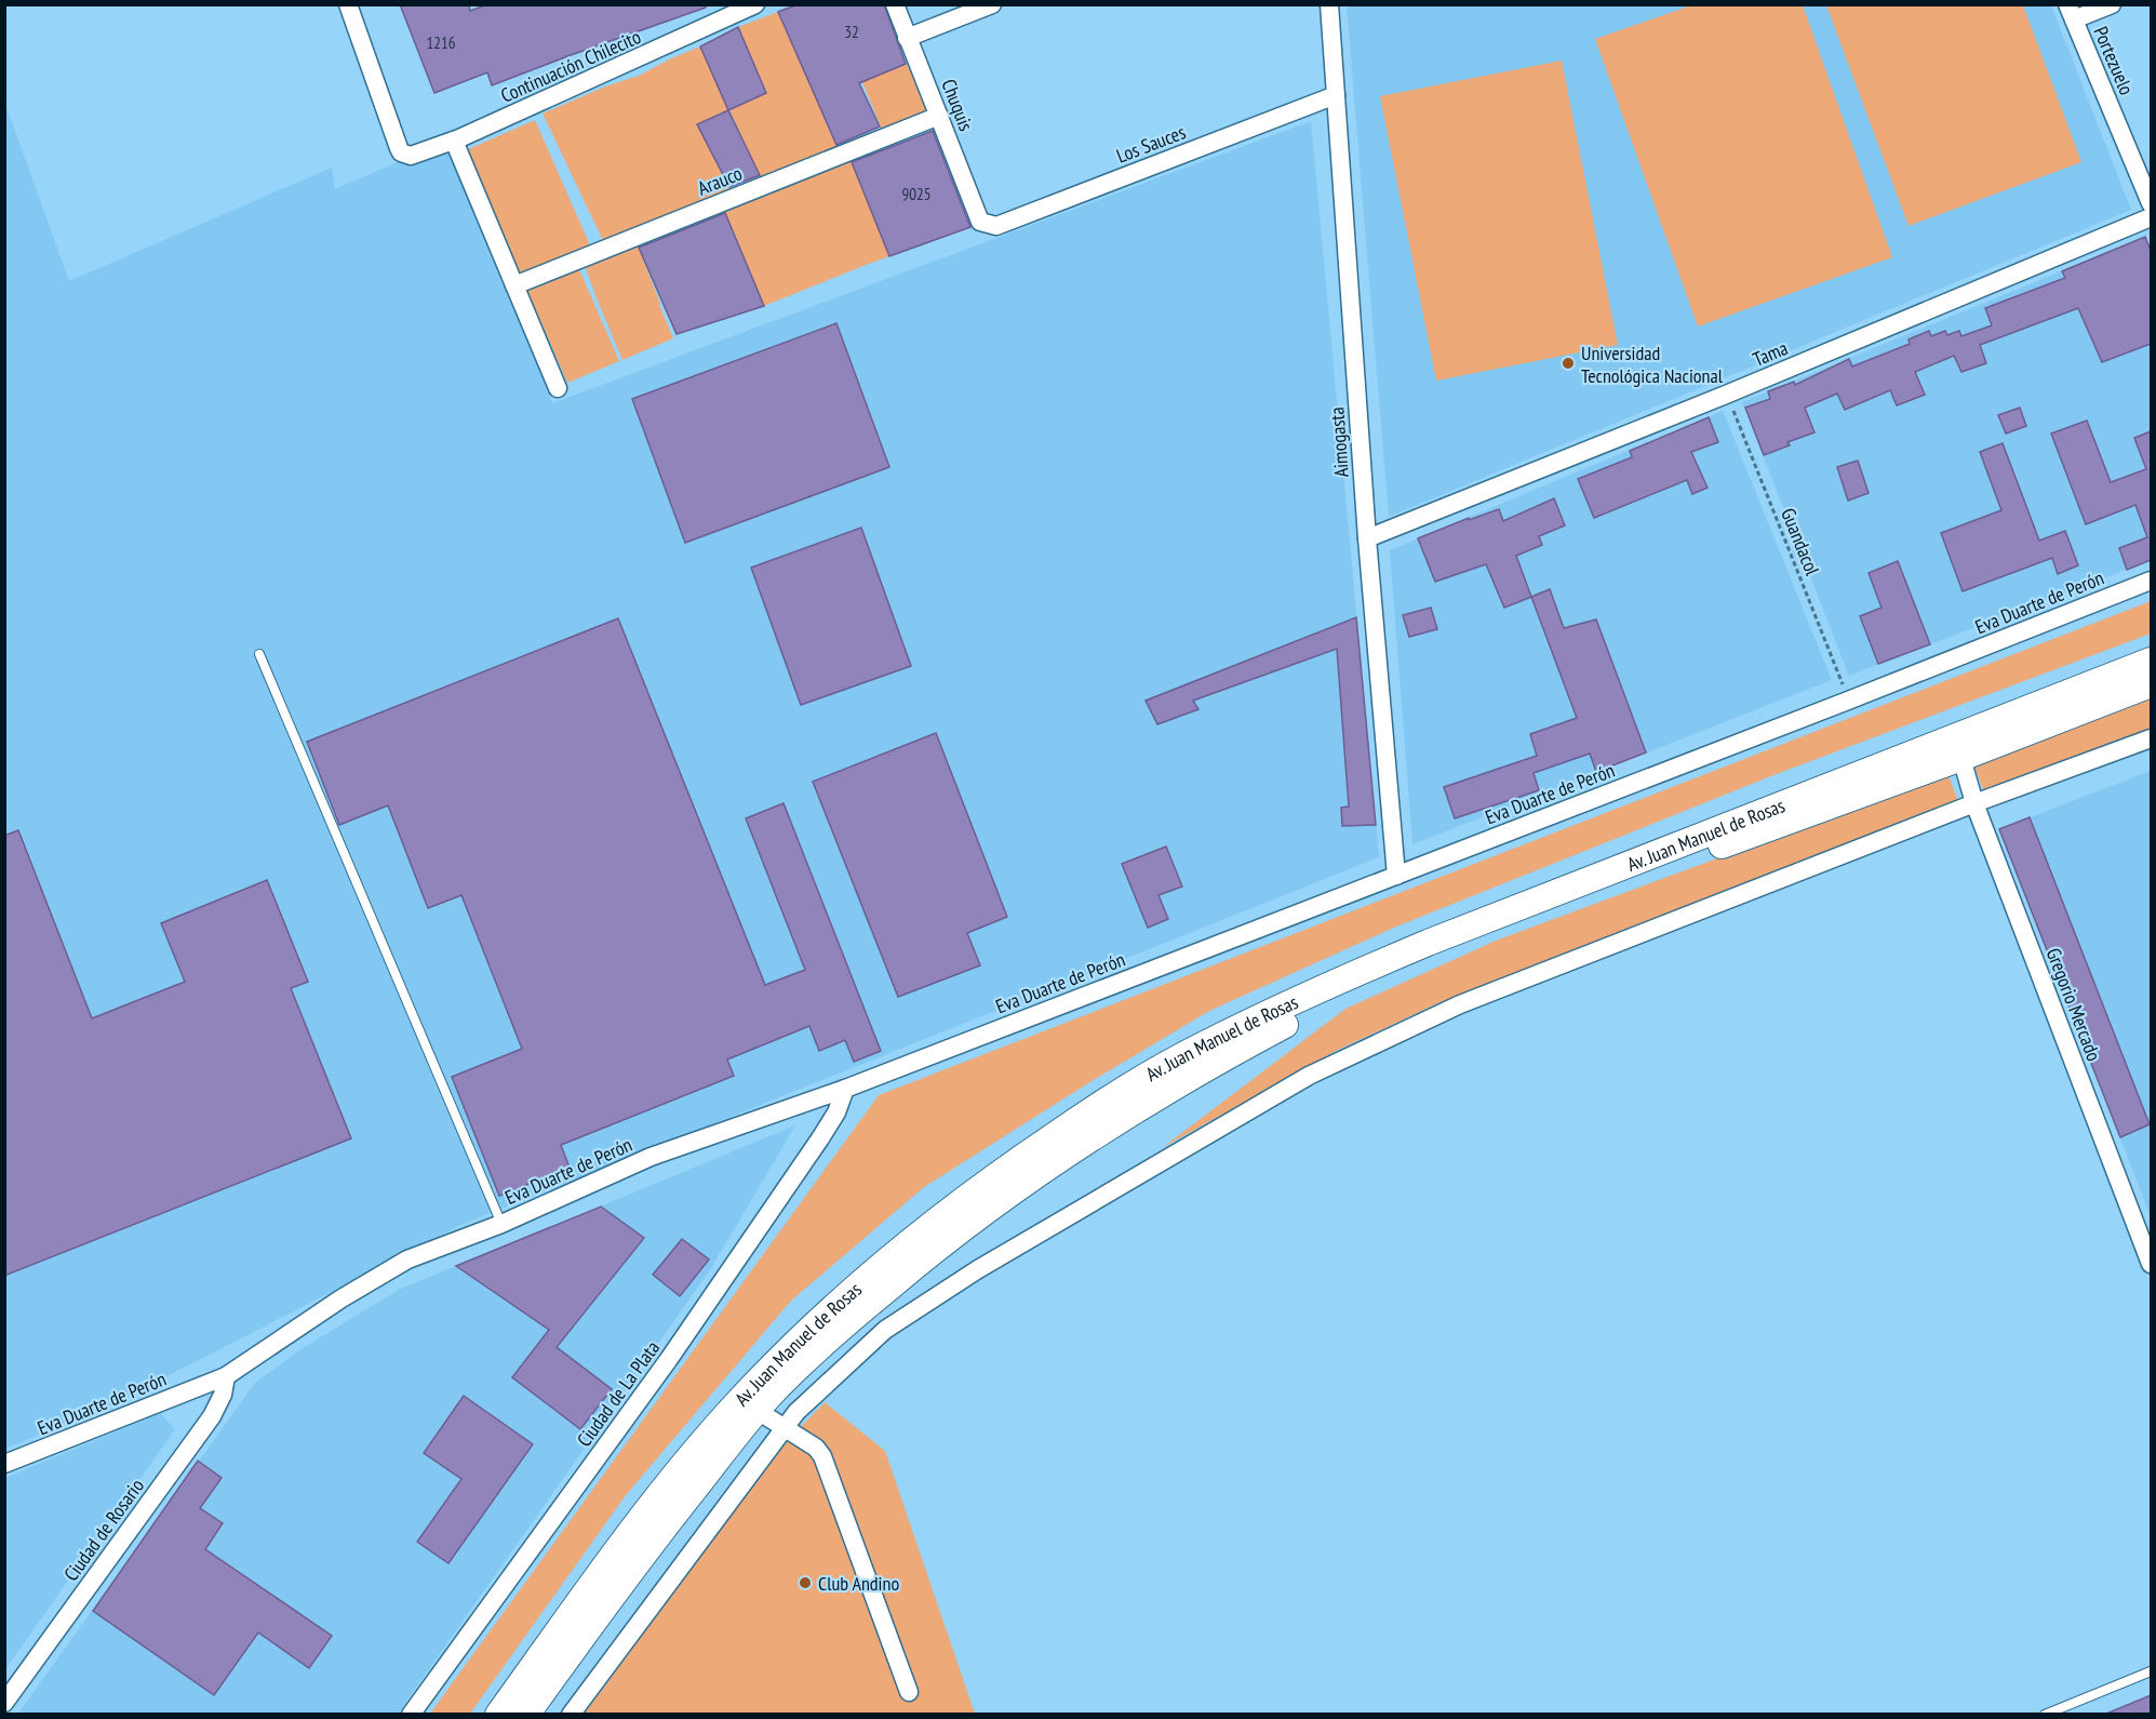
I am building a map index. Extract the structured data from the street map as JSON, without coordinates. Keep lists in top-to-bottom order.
{
  "streets": {
    "main road": ["Av. Juan Manuel de Rosas"],
    "street": [
      "Portezuelo",
      "Continuación Chilecito",
      "Chuquis",
      "Los Sauces",
      "Arauco",
      "Tama",
      "Aimogasta",
      "Eva Duarte de Perón",
      "Gregorio Mercado",
      "Ciudad de La Plata",
      "Ciudad de Rosario"
    ],
    "path": ["Guandacol"]
  },
  "crossings": [
    ["Chuquis", "Los Sauces"],
    ["Chuquis", "Arauco"],
    ["Los Sauces", "Aimogasta"],
    ["Tama", "Aimogasta"],
    ["Tama", "Guandacol"],
    ["Aimogasta", "Eva Duarte de Perón"],
    ["Guandacol", "Eva Duarte de Perón"],
    ["Eva Duarte de Perón", "Ciudad de La Plata"],
    ["Eva Duarte de Perón", "Ciudad de Rosario"],
    ["Av. Juan Manuel de Rosas", "Gregorio Mercado"]
  ],
  "places": ["Universidad Tecnológica Nacional", "Club Andino"],
  "house_numbers": ["32", "1216", "9025"]
}
